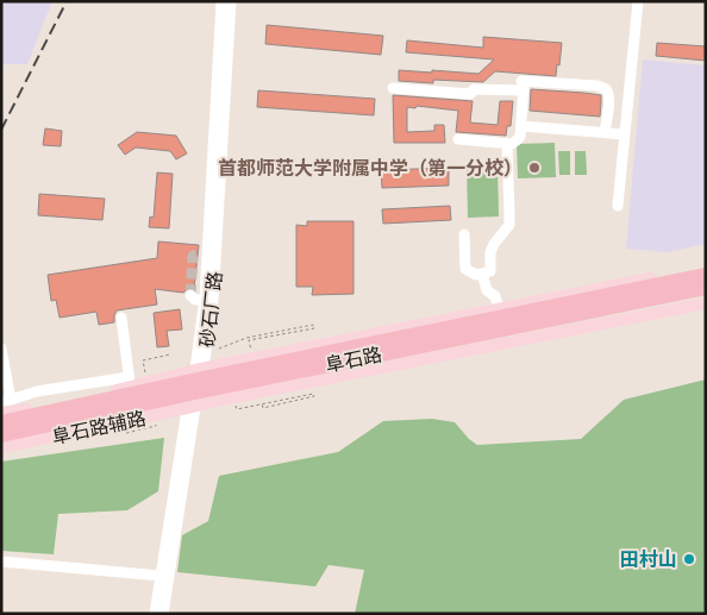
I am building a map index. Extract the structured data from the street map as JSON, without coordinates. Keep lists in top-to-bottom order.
{
  "streets": {
    "highway": ["阜石路"],
    "main road": ["阜石路辅路"],
    "street": ["砂石厂路"]
  },
  "crossings": [
    ["砂石厂路", "阜石路"],
    ["砂石厂路", "阜石路辅路"],
    ["阜石路", "阜石路辅路"]
  ],
  "places": ["首都师范大学附属中学（第一分校）", "田村山"]
}
